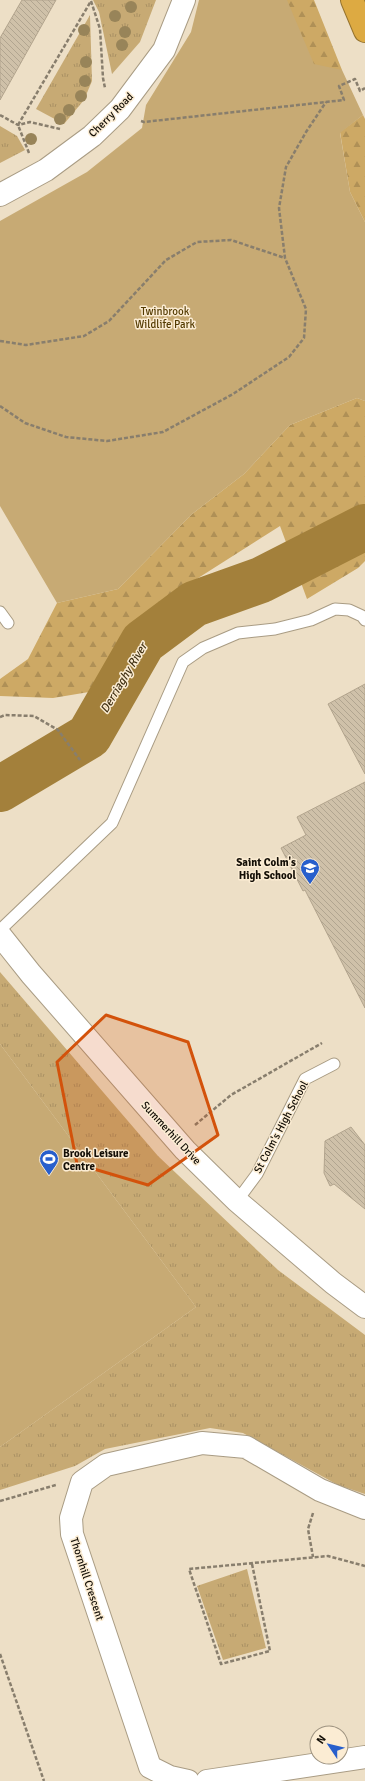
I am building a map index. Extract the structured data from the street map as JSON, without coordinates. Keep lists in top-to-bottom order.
{
  "streets": {
    "street": ["Cherry Road", "Summerhill Drive", "Thornhill Crescent"],
    "lane": ["St Colm's High School"]
  },
  "crossings": [
    ["St Colm's High School", "Summerhill Drive"]
  ],
  "water": ["Derriaghy River"],
  "parks": ["Twinbrook Wildlife Park"],
  "places": {
    "school or university": ["Saint Colm's High School"],
    "sports": ["Brook Leisure Centre"]
  },
  "north": "top left"
}
